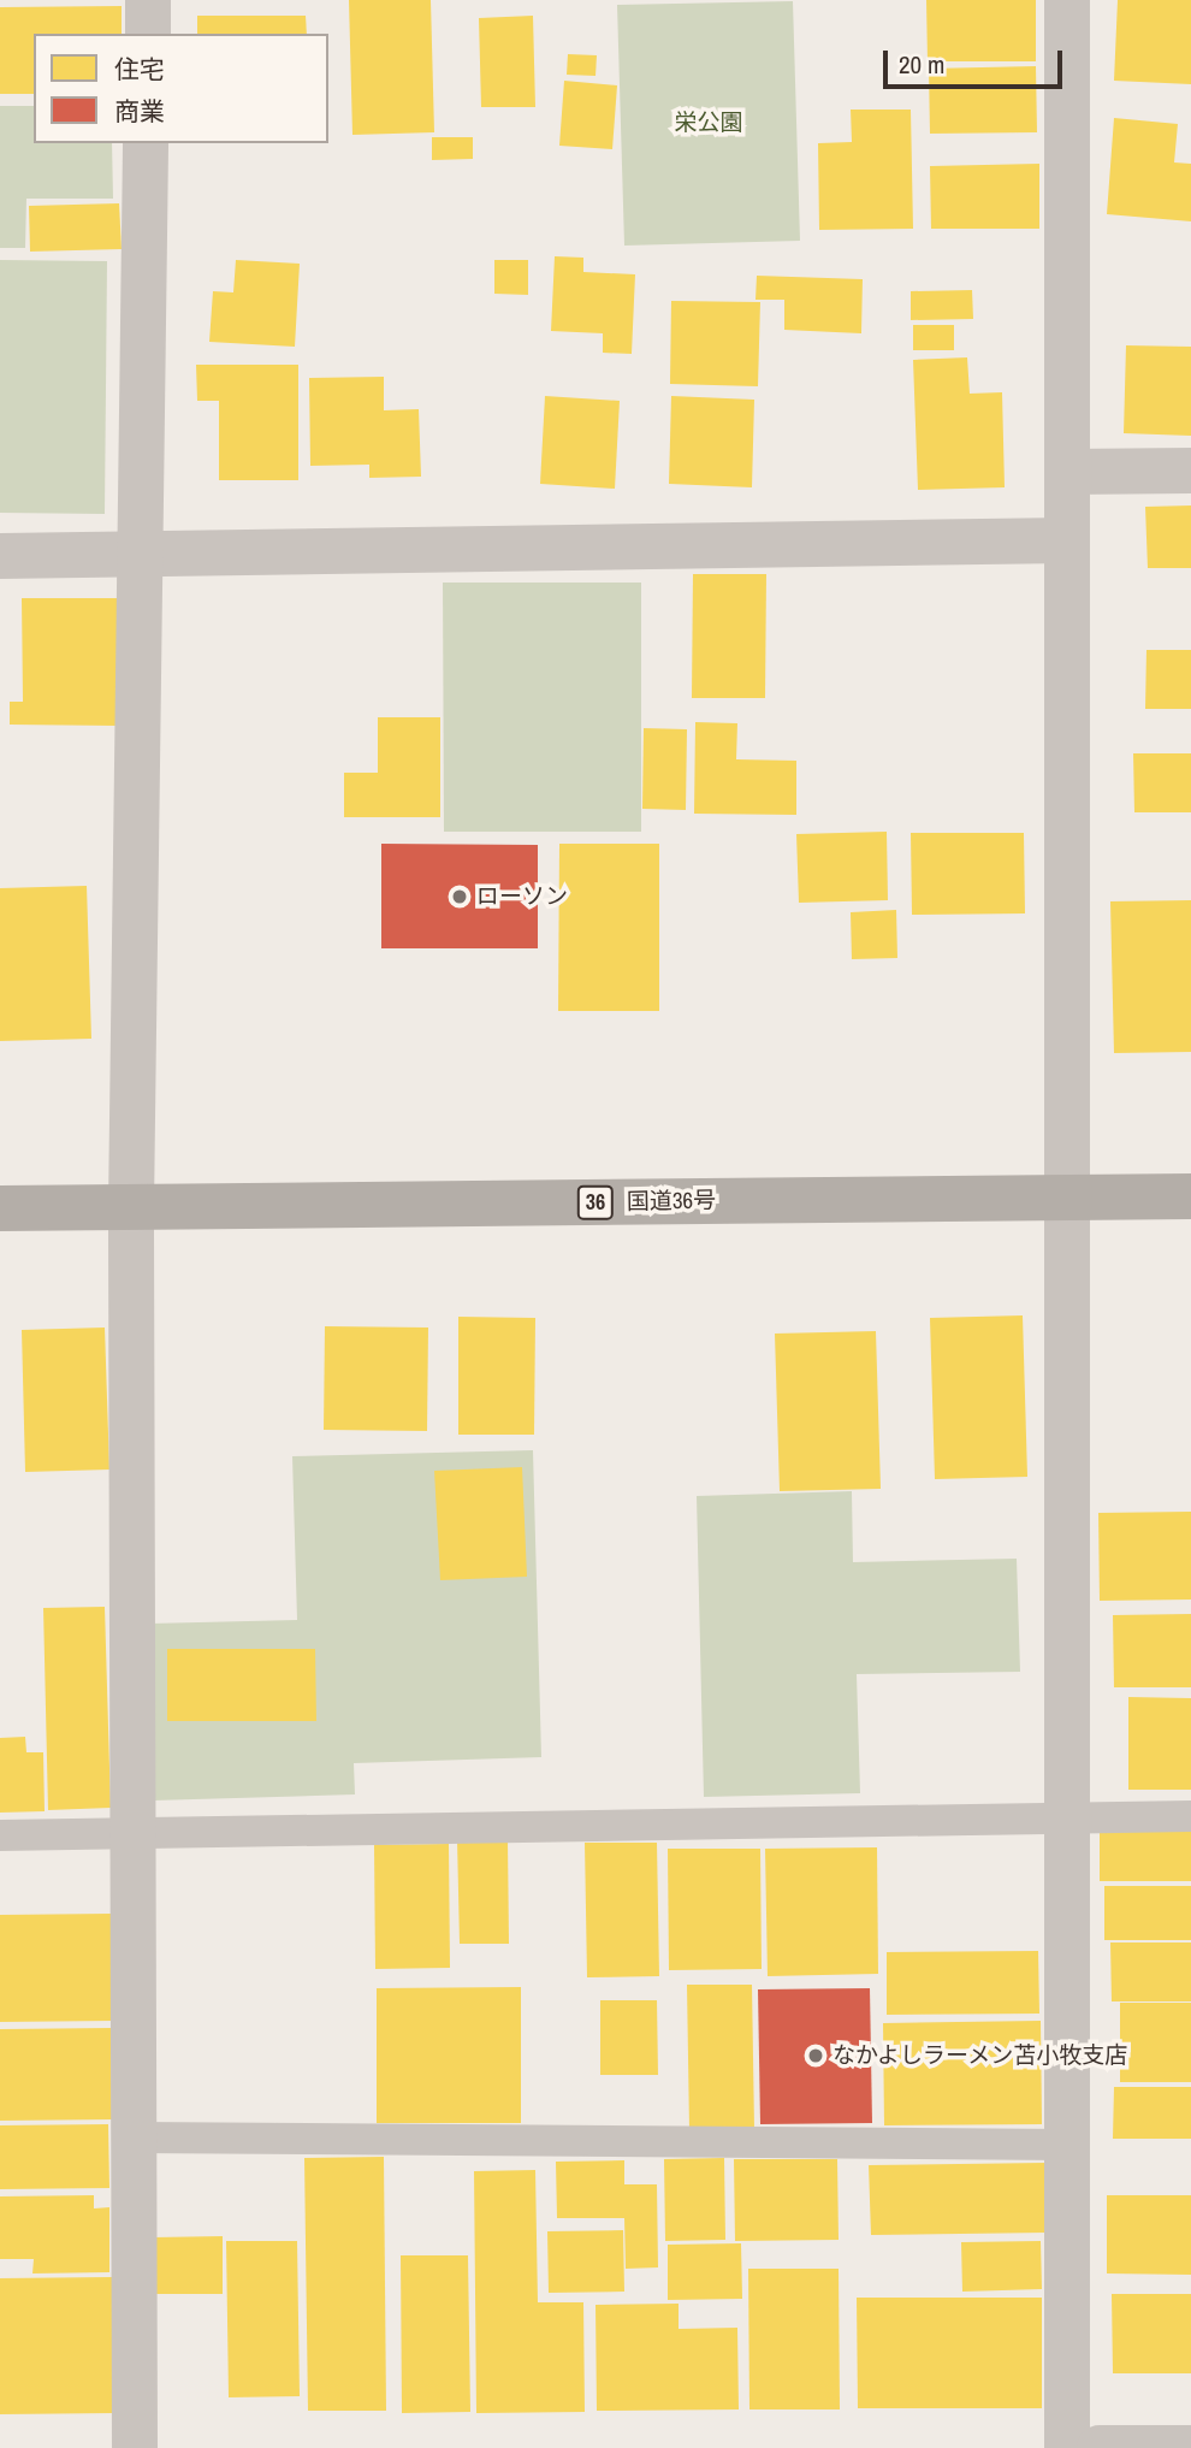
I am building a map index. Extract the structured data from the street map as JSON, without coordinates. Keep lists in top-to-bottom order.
{
  "streets": {
    "highway": ["国道36号", "36"]
  },
  "parks": ["栄公園"],
  "places": ["ローソン", "なかよしラーメン苫小牧支店"],
  "legend": ["住宅", "商業"],
  "scale_bar": "20 m"
}
